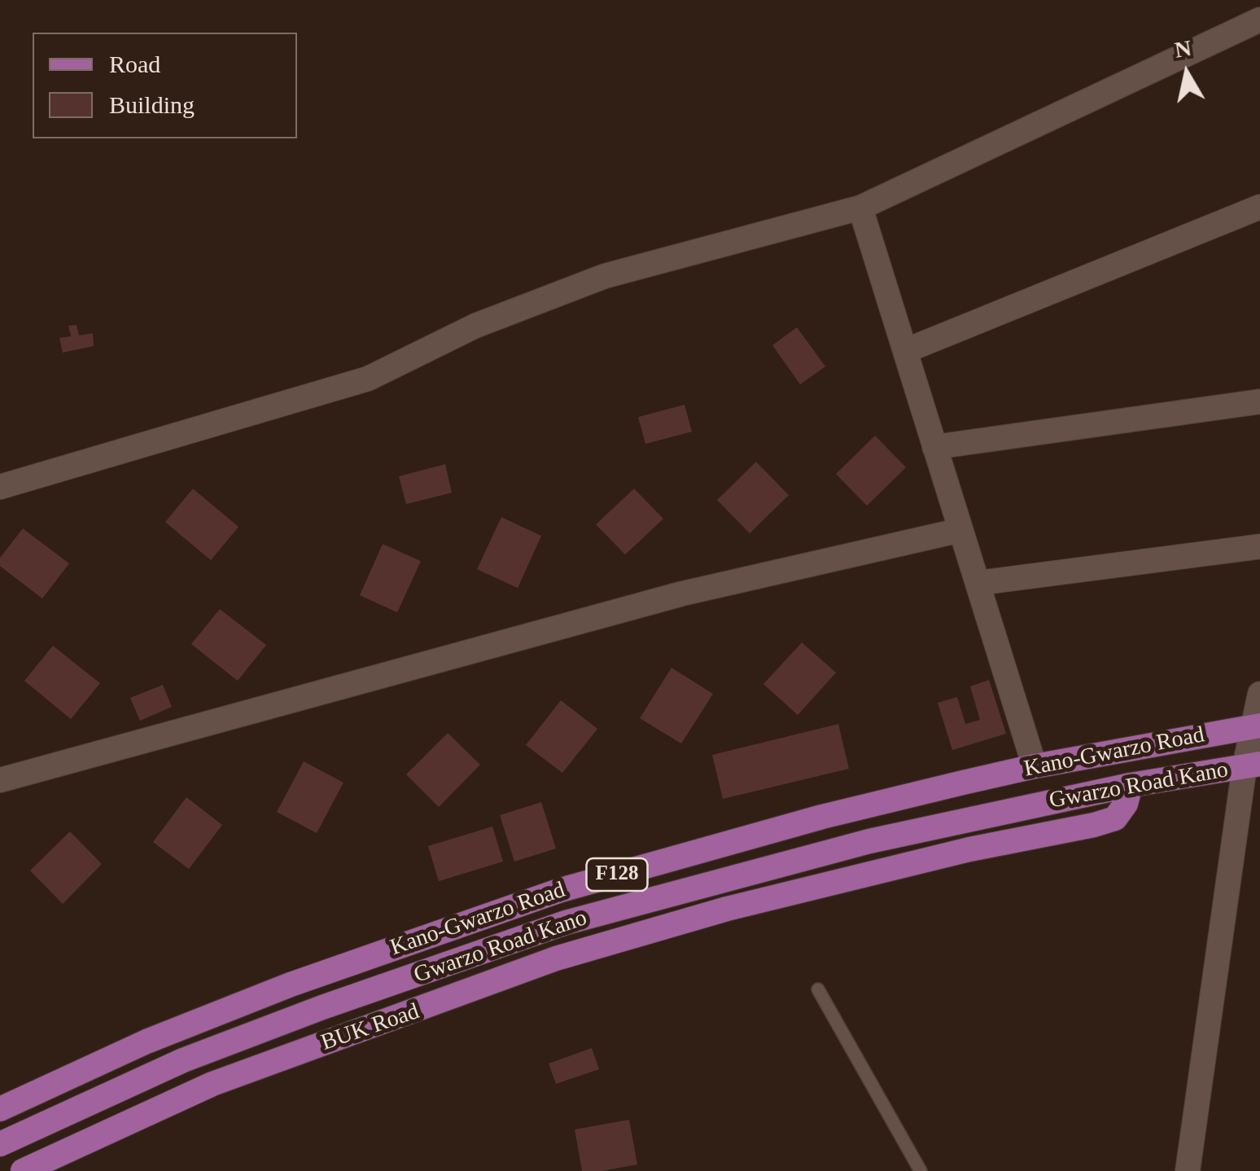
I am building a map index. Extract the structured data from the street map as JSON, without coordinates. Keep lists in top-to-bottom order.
{
  "streets": {
    "main road": [
      "Kano-Gwarzo Road",
      "Gwarzo Road Kano",
      "F128",
      "BUK Road"
    ]
  },
  "crossings": [
    ["Gwarzo Road Kano", "BUK Road"]
  ],
  "legend": ["Road", "Building"],
  "north": "top"
}
